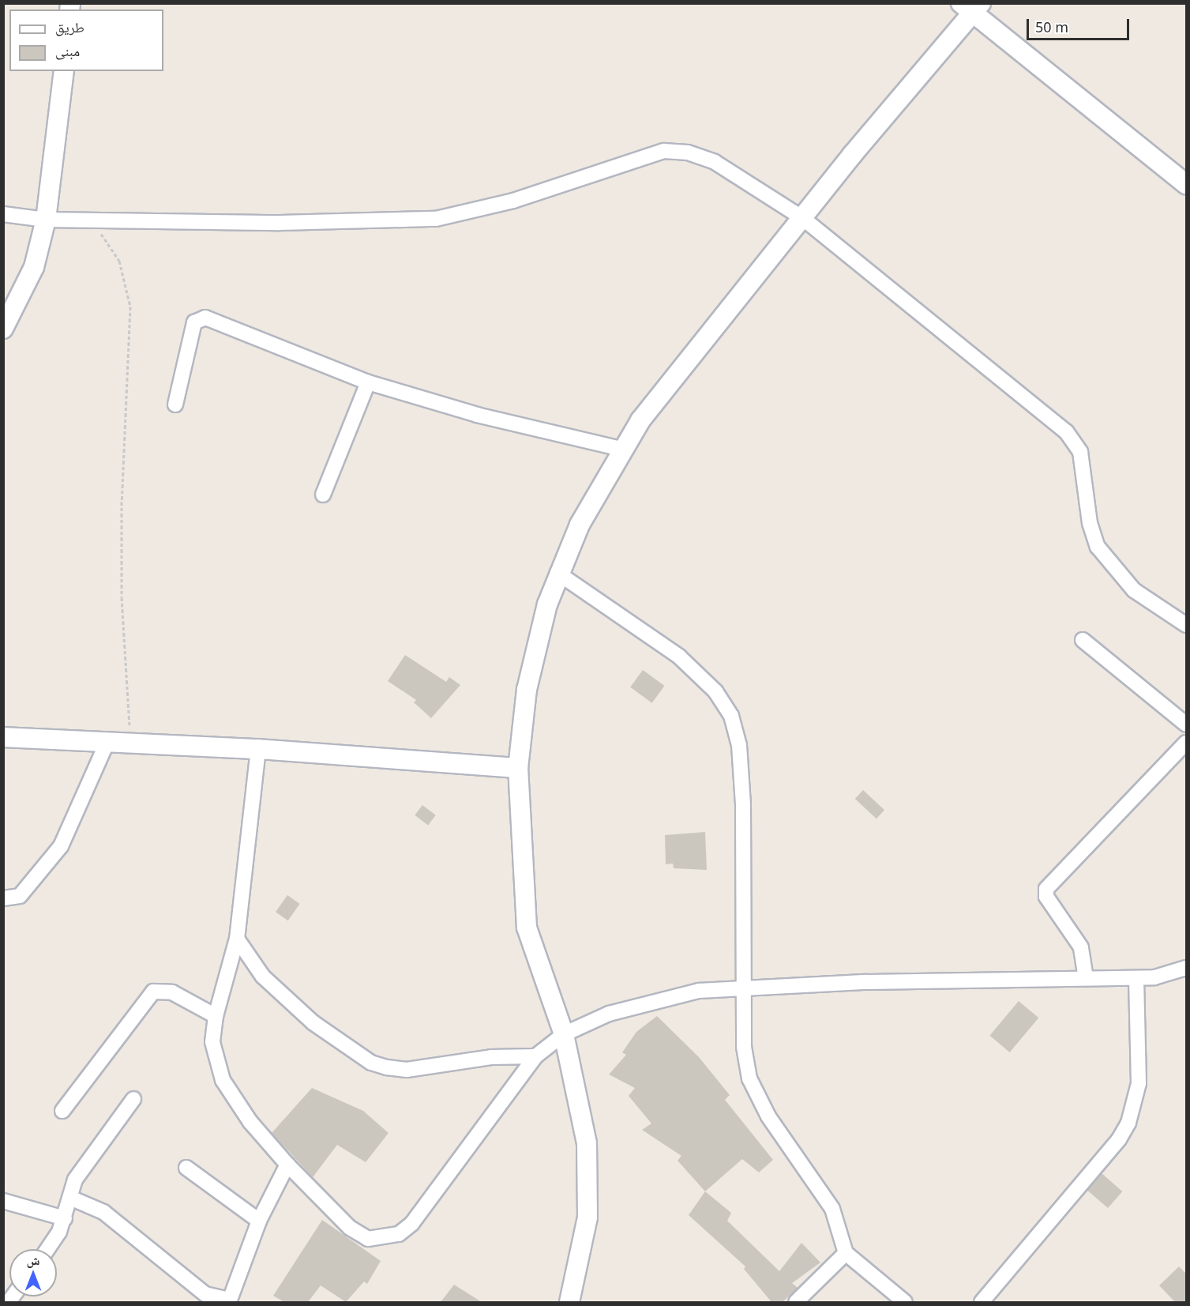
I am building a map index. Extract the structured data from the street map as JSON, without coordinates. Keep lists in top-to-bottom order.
{
  "legend": ["طريق", "مبنى"],
  "scale_bar": "50 m",
  "north": "top"
}
